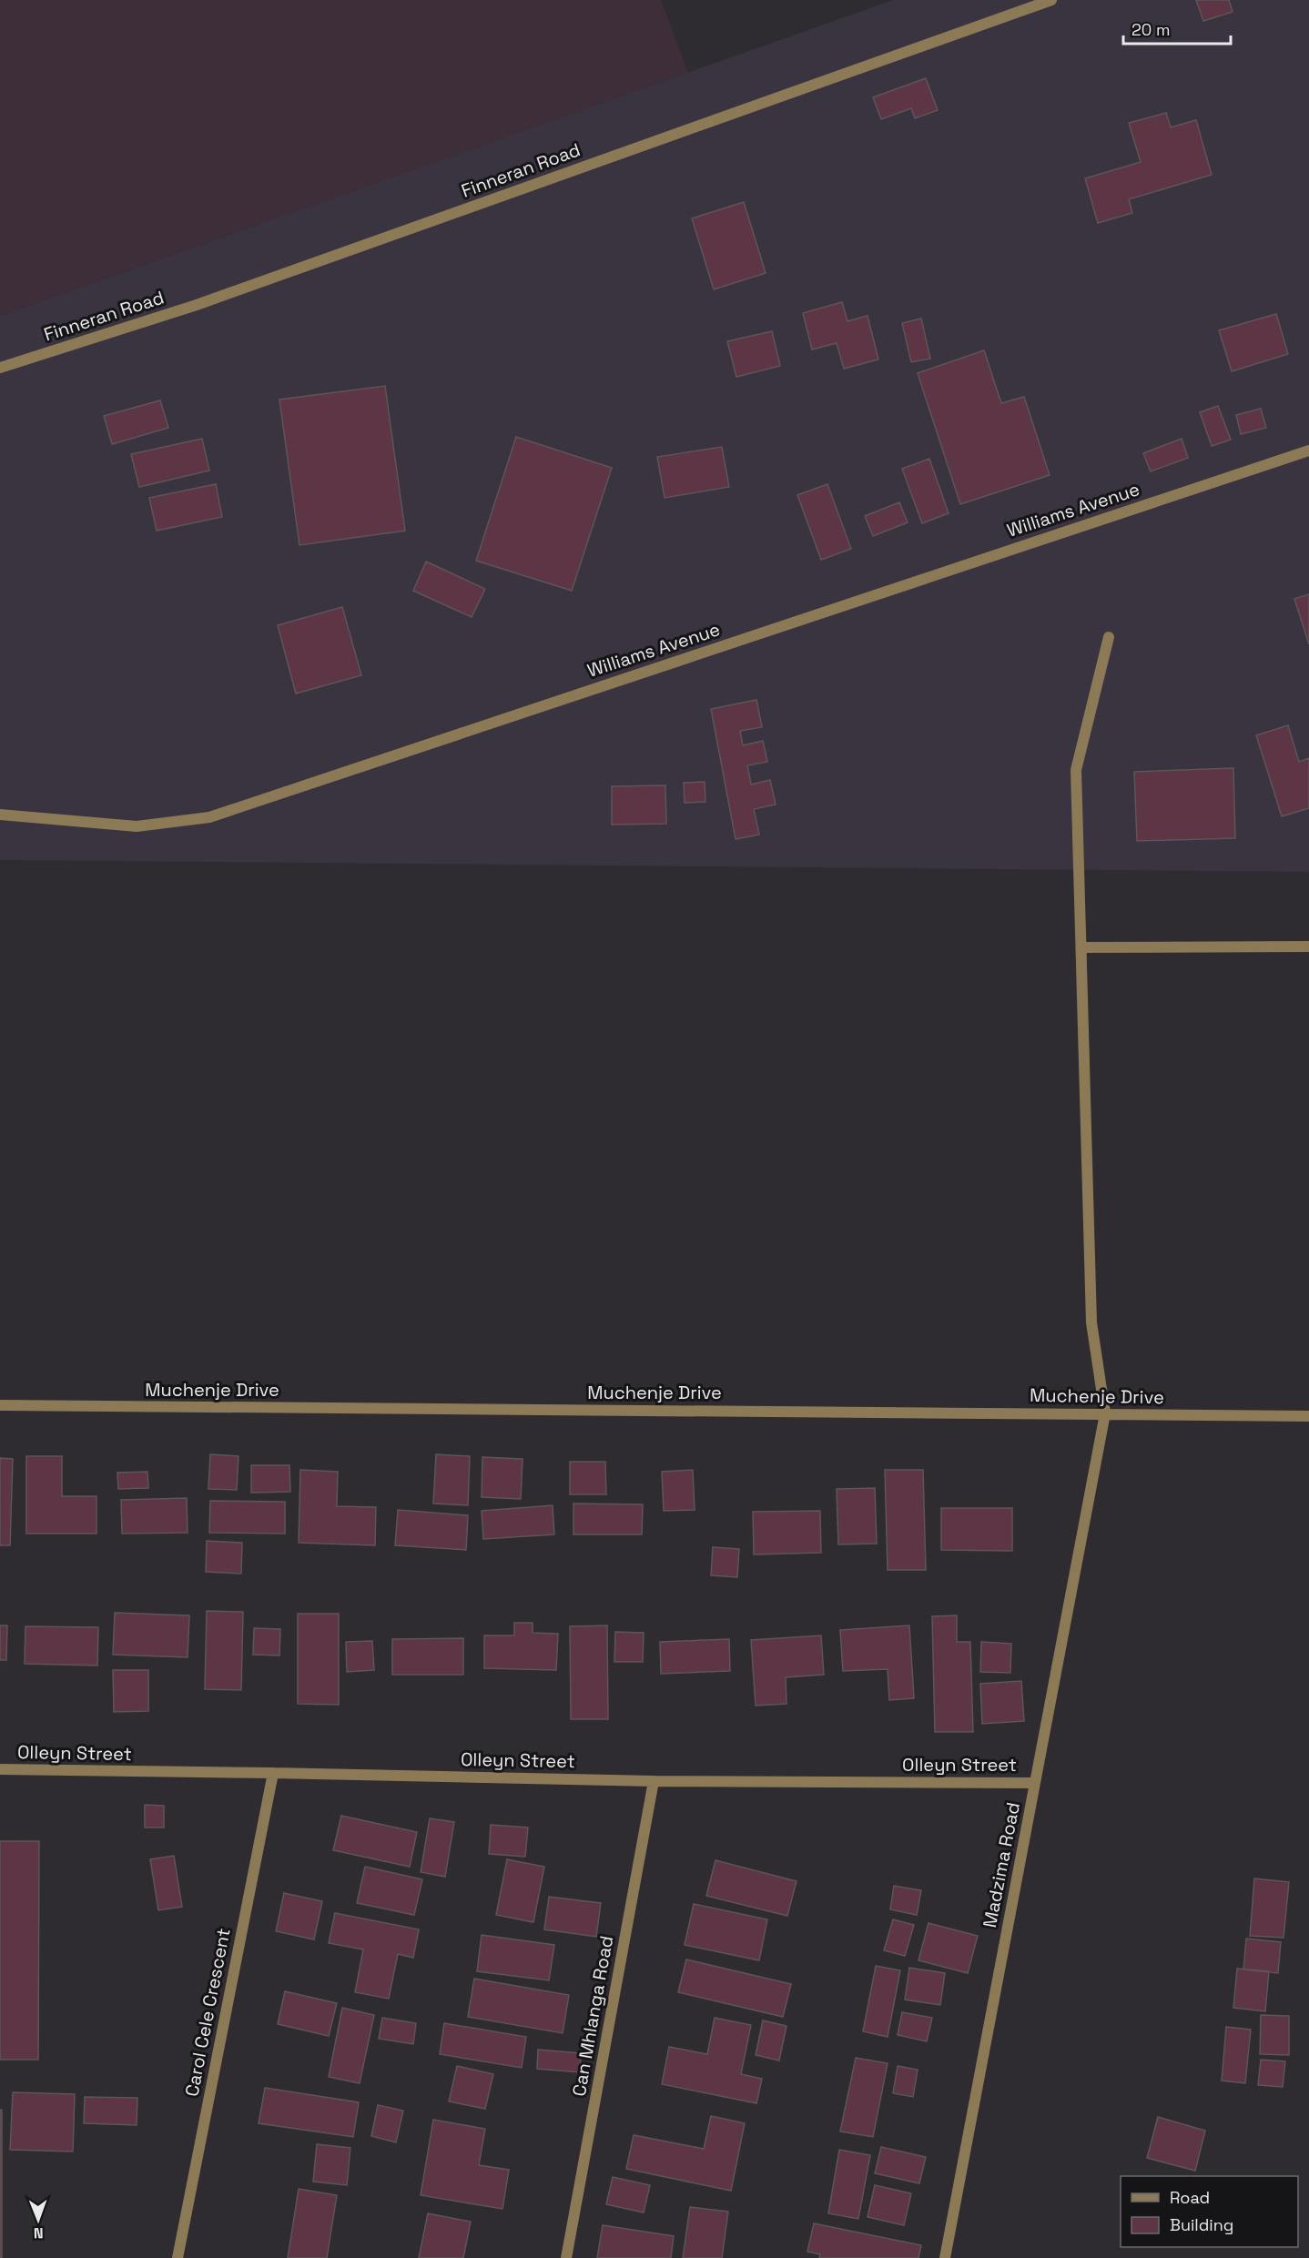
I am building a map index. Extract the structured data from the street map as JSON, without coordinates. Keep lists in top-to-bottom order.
{
  "streets": {
    "street": [
      "Finneran Road",
      "Williams Avenue",
      "Muchenje Drive",
      "Olleyn Street",
      "Madzima Road",
      "Carol Cele Crescent",
      "Can Mhlanga Road"
    ]
  },
  "crossings": [
    ["Muchenje Drive", "Madzima Road"],
    ["Olleyn Street", "Madzima Road"],
    ["Olleyn Street", "Carol Cele Crescent"],
    ["Olleyn Street", "Can Mhlanga Road"]
  ],
  "legend": ["Road", "Building"],
  "scale_bar": "20 m",
  "north": "bottom"
}
